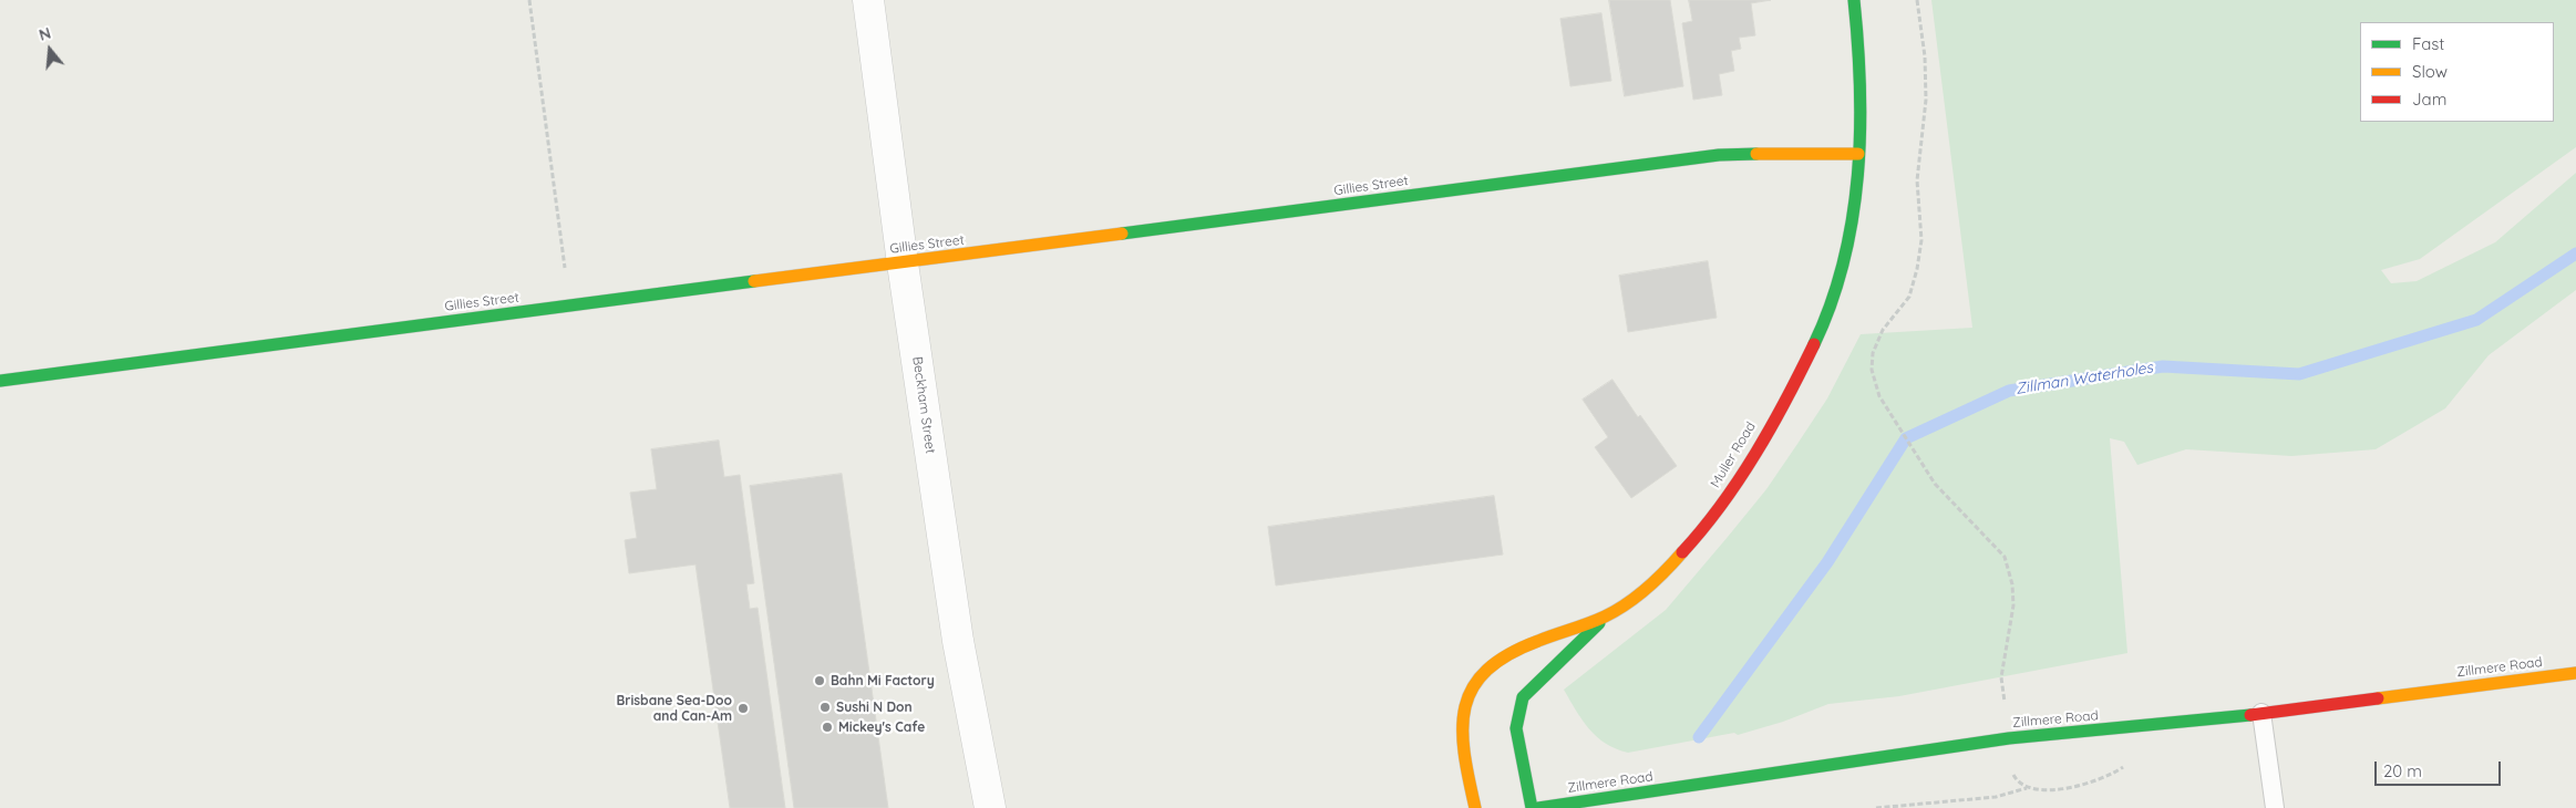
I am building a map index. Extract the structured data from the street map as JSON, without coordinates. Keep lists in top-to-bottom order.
{
  "streets": {
    "street": [
      "Gillies Street",
      "Beckham Street",
      "Muller Road",
      "Zillmere Road"
    ]
  },
  "crossings": [
    ["Gillies Street", "Beckham Street"],
    ["Gillies Street", "Muller Road"]
  ],
  "water": ["Zillman Waterholes"],
  "places": [
    "Bahn Mi Factory",
    "Sushi N Don",
    "Brisbane Sea-Doo and Can-Am",
    "Mickey's Cafe"
  ],
  "legend": ["Fast", "Slow", "Jam"],
  "scale_bar": "20 m",
  "north": "top"
}
